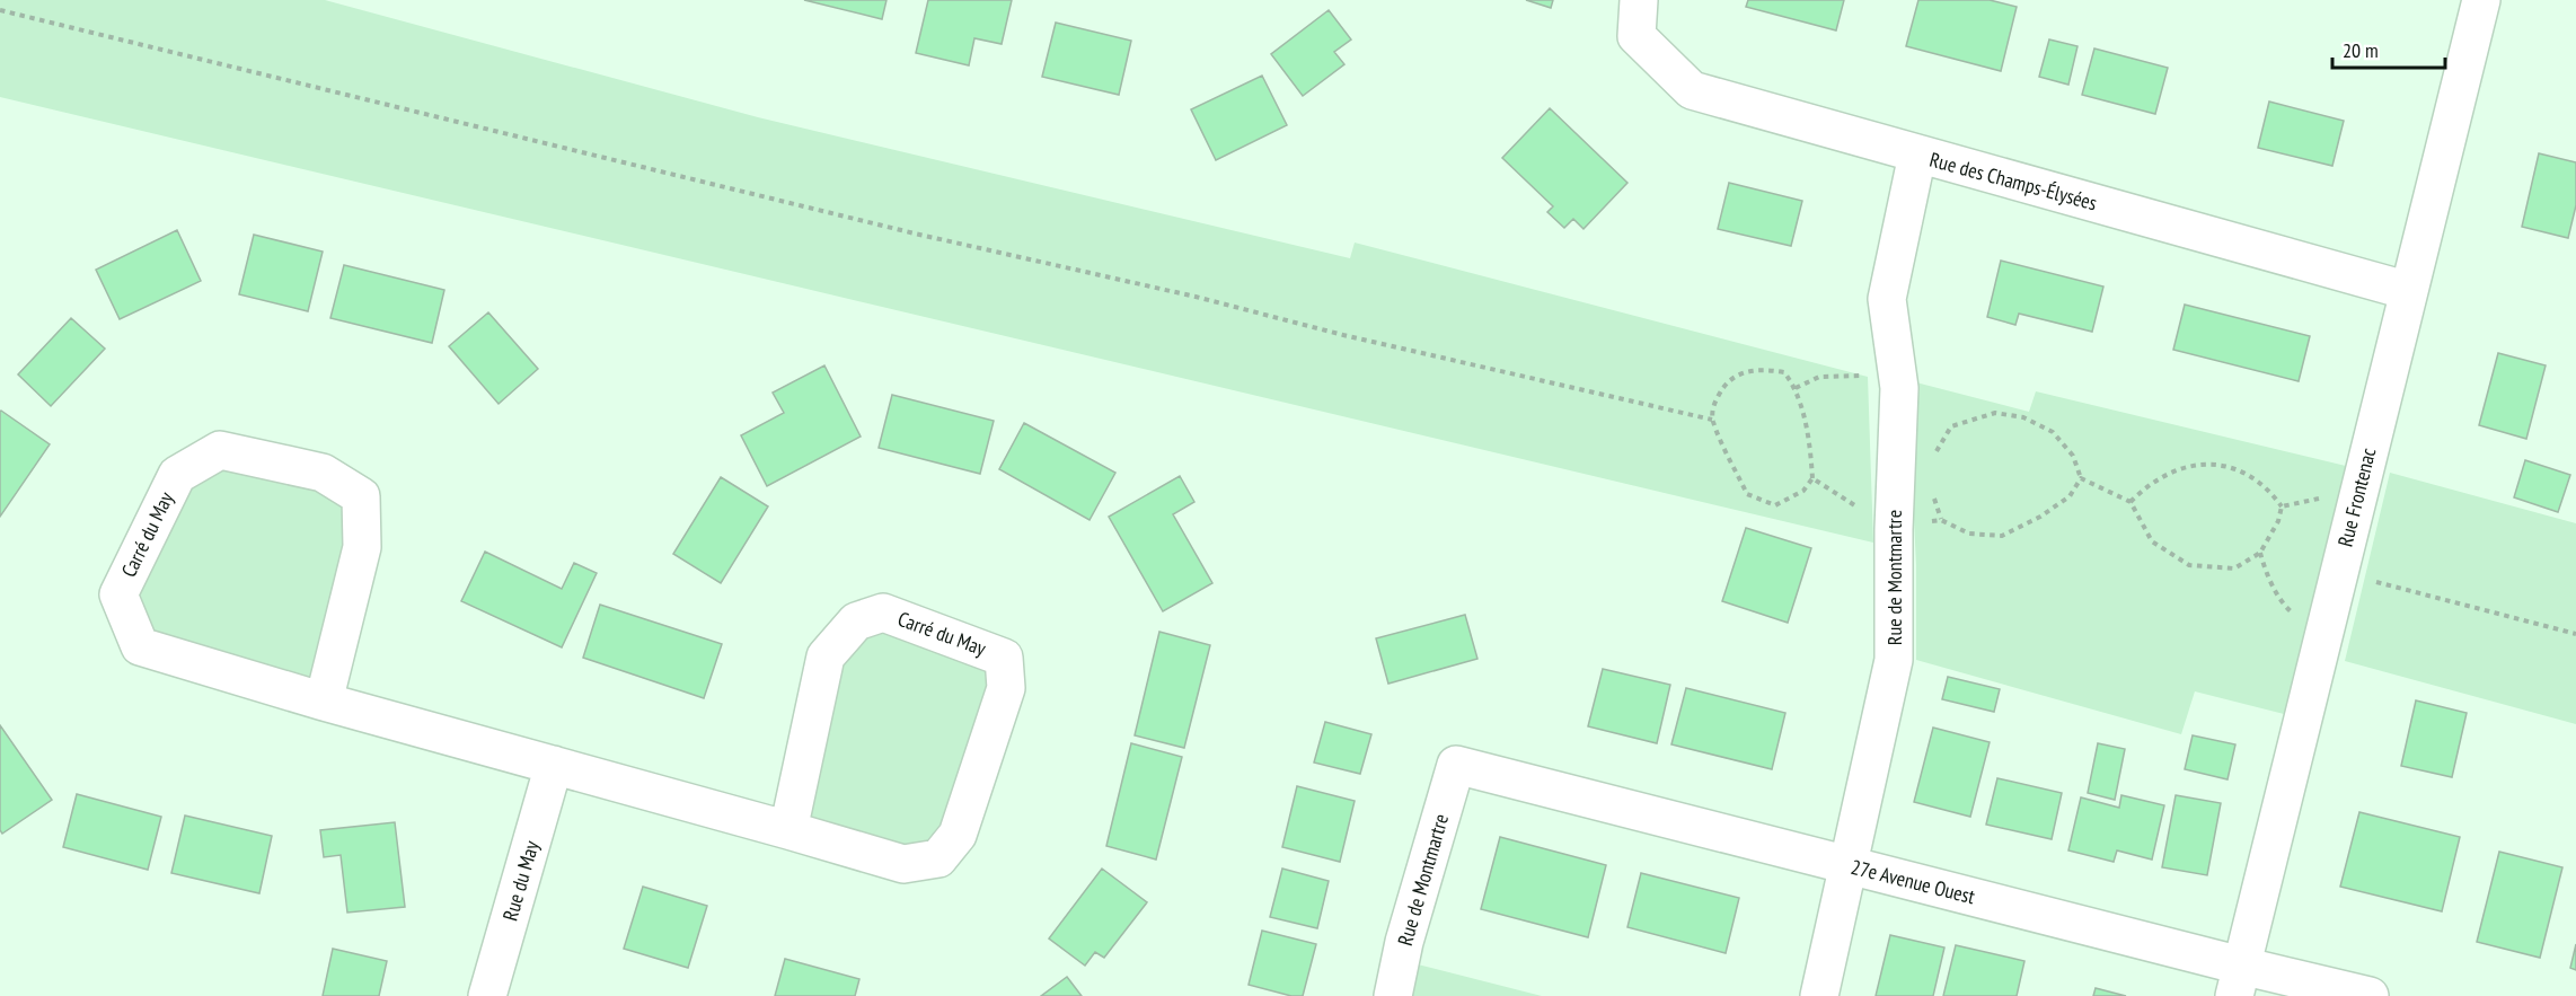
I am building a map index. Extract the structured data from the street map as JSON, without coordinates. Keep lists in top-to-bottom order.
{
  "streets": {
    "street": [
      "Rue des Champs-Élysées",
      "Rue Frontenac",
      "Carré du May",
      "Rue de Montmartre",
      "Rue du May",
      "27e Avenue Ouest"
    ]
  },
  "crossings": [
    ["Rue des Champs-Élysées", "Rue Frontenac"],
    ["Rue des Champs-Élysées", "Rue de Montmartre"],
    ["Rue Frontenac", "27e Avenue Ouest"],
    ["Carré du May", "Rue du May"],
    ["Rue de Montmartre", "27e Avenue Ouest"]
  ],
  "scale_bar": "20 m"
}
